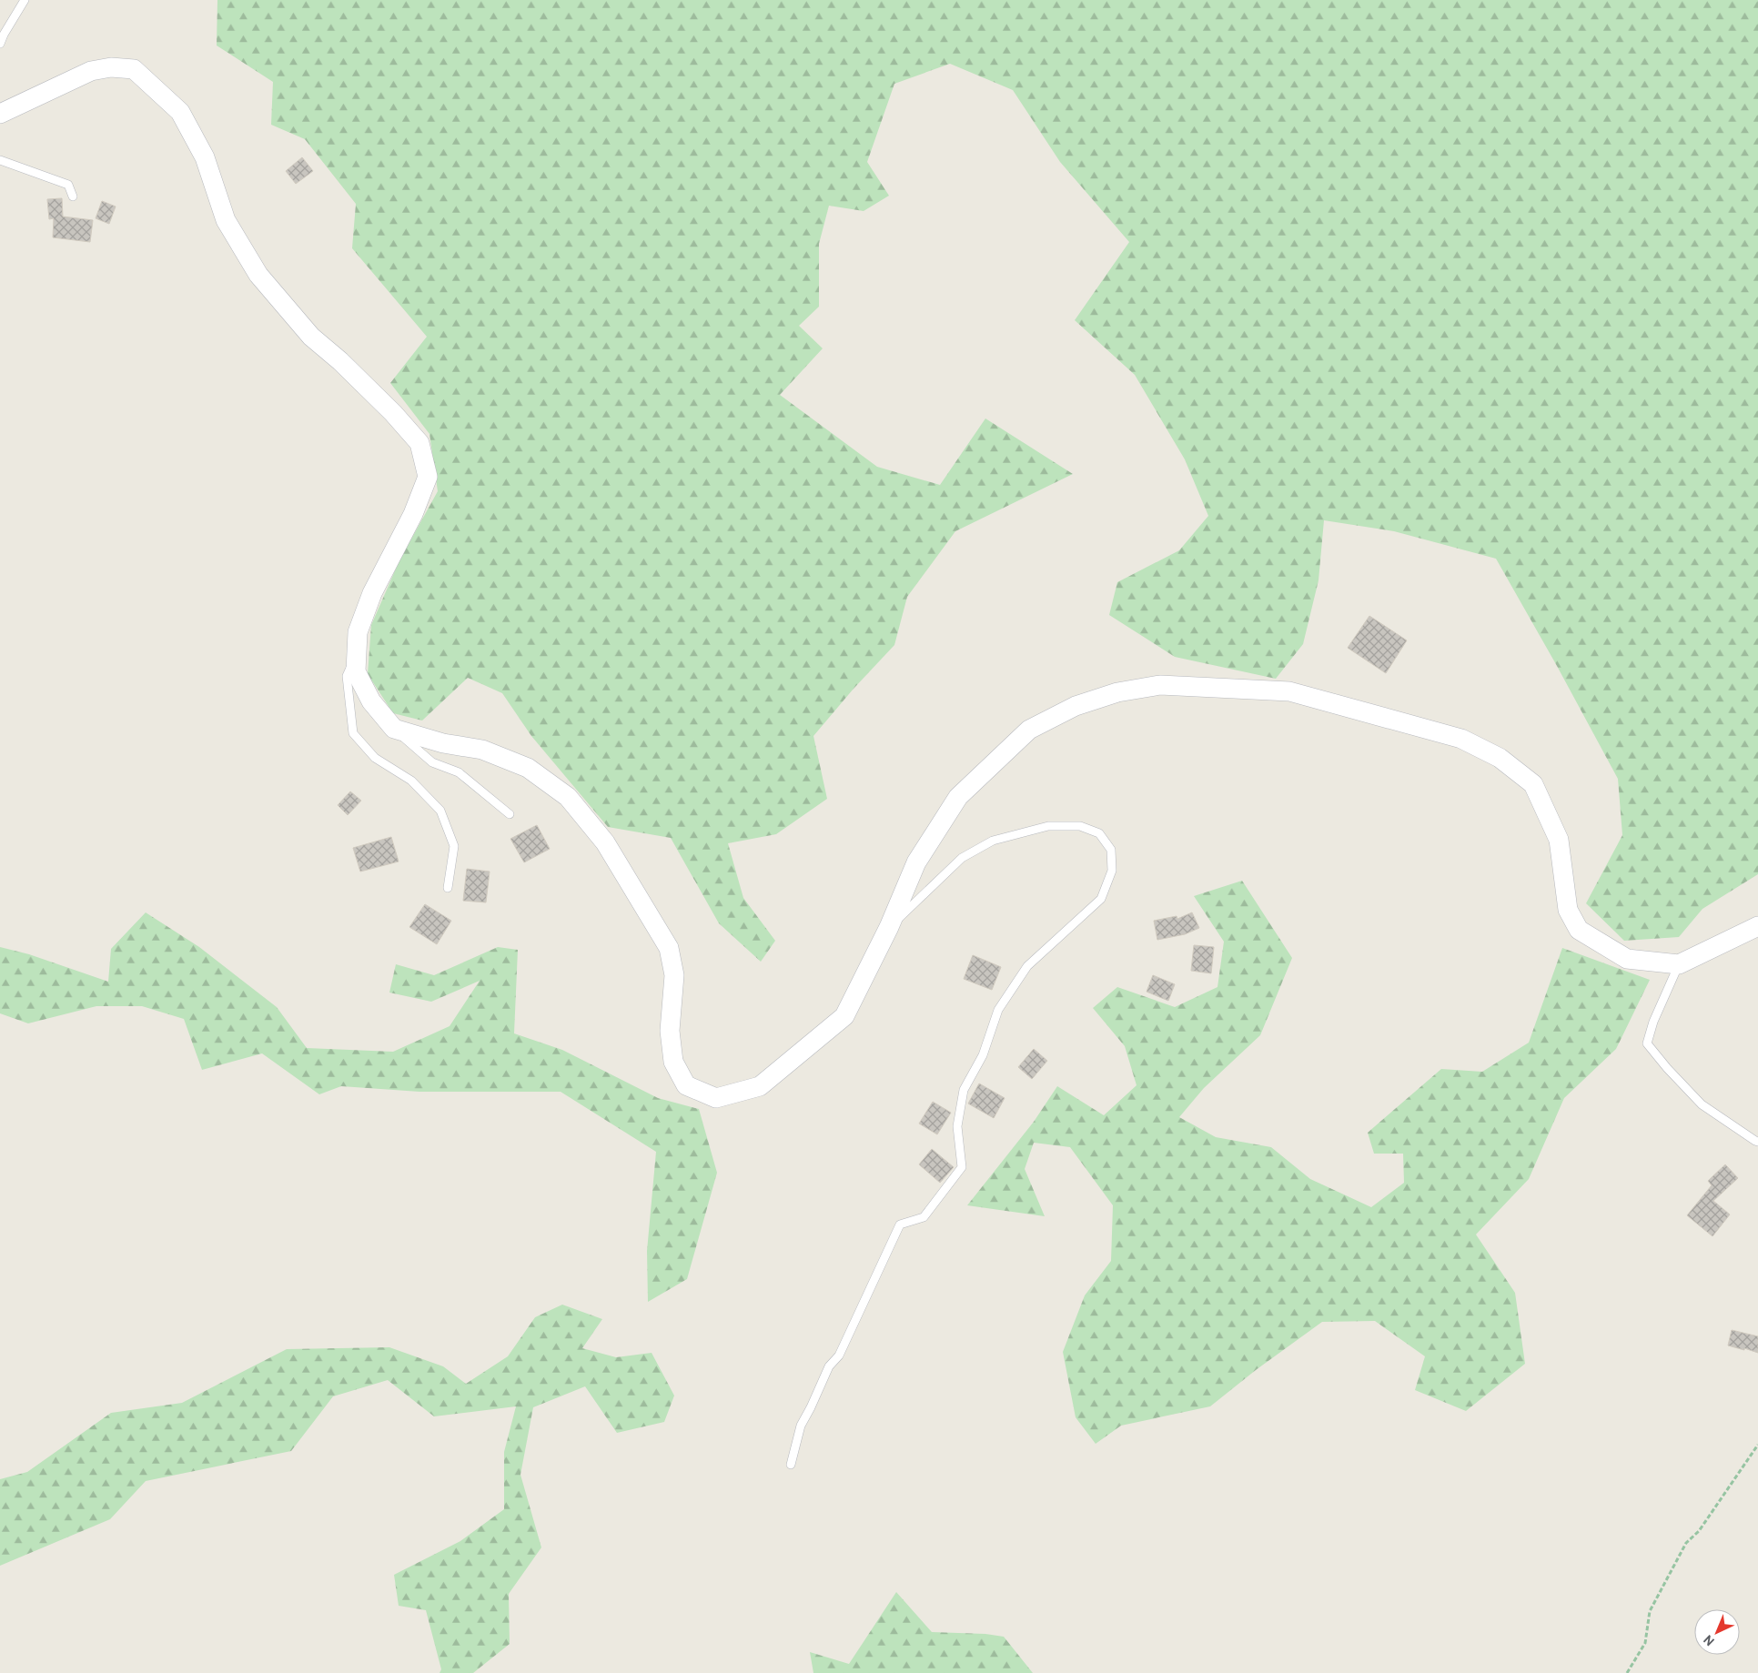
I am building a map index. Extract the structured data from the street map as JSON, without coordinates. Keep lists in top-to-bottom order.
{
  "north": "bottom left"
}
